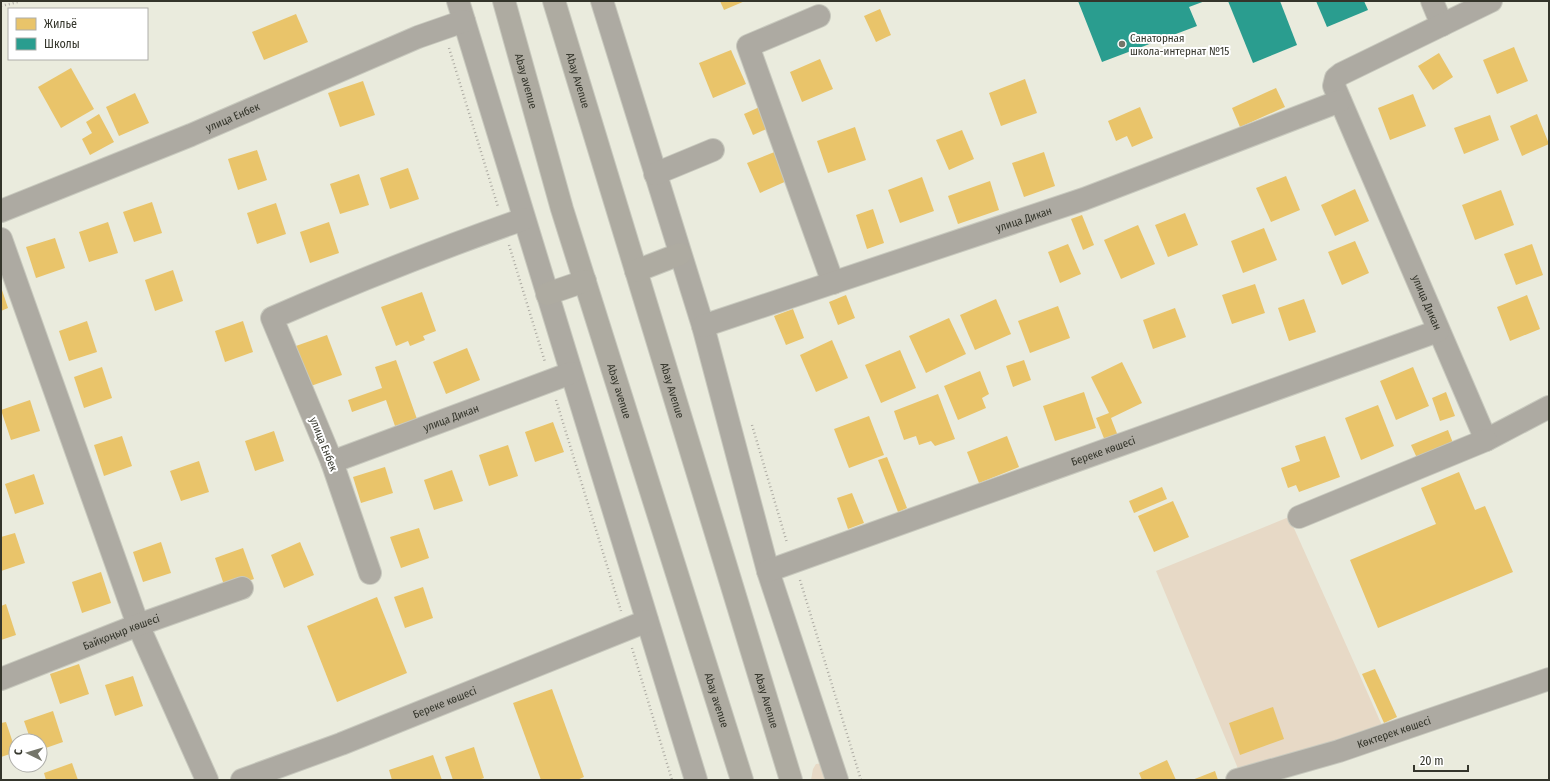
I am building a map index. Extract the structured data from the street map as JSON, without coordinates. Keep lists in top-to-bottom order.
{
  "streets": {
    "main road": ["Abay Avenue", "Abay avenue"],
    "street": [
      "улица Енбек",
      "улица Дикан",
      "Береке көшесі",
      "Байқоңыр көшесі",
      "Көктерек көшесі"
    ]
  },
  "crossings": [
    ["улица Енбек", "улица Дикан"],
    ["улица Дикан", "Береке көшесі"]
  ],
  "places": ["Санаторная школа-интернат №15"],
  "legend": ["Жильё", "Школы"],
  "scale_bar": "20 m",
  "north": "left"
}
